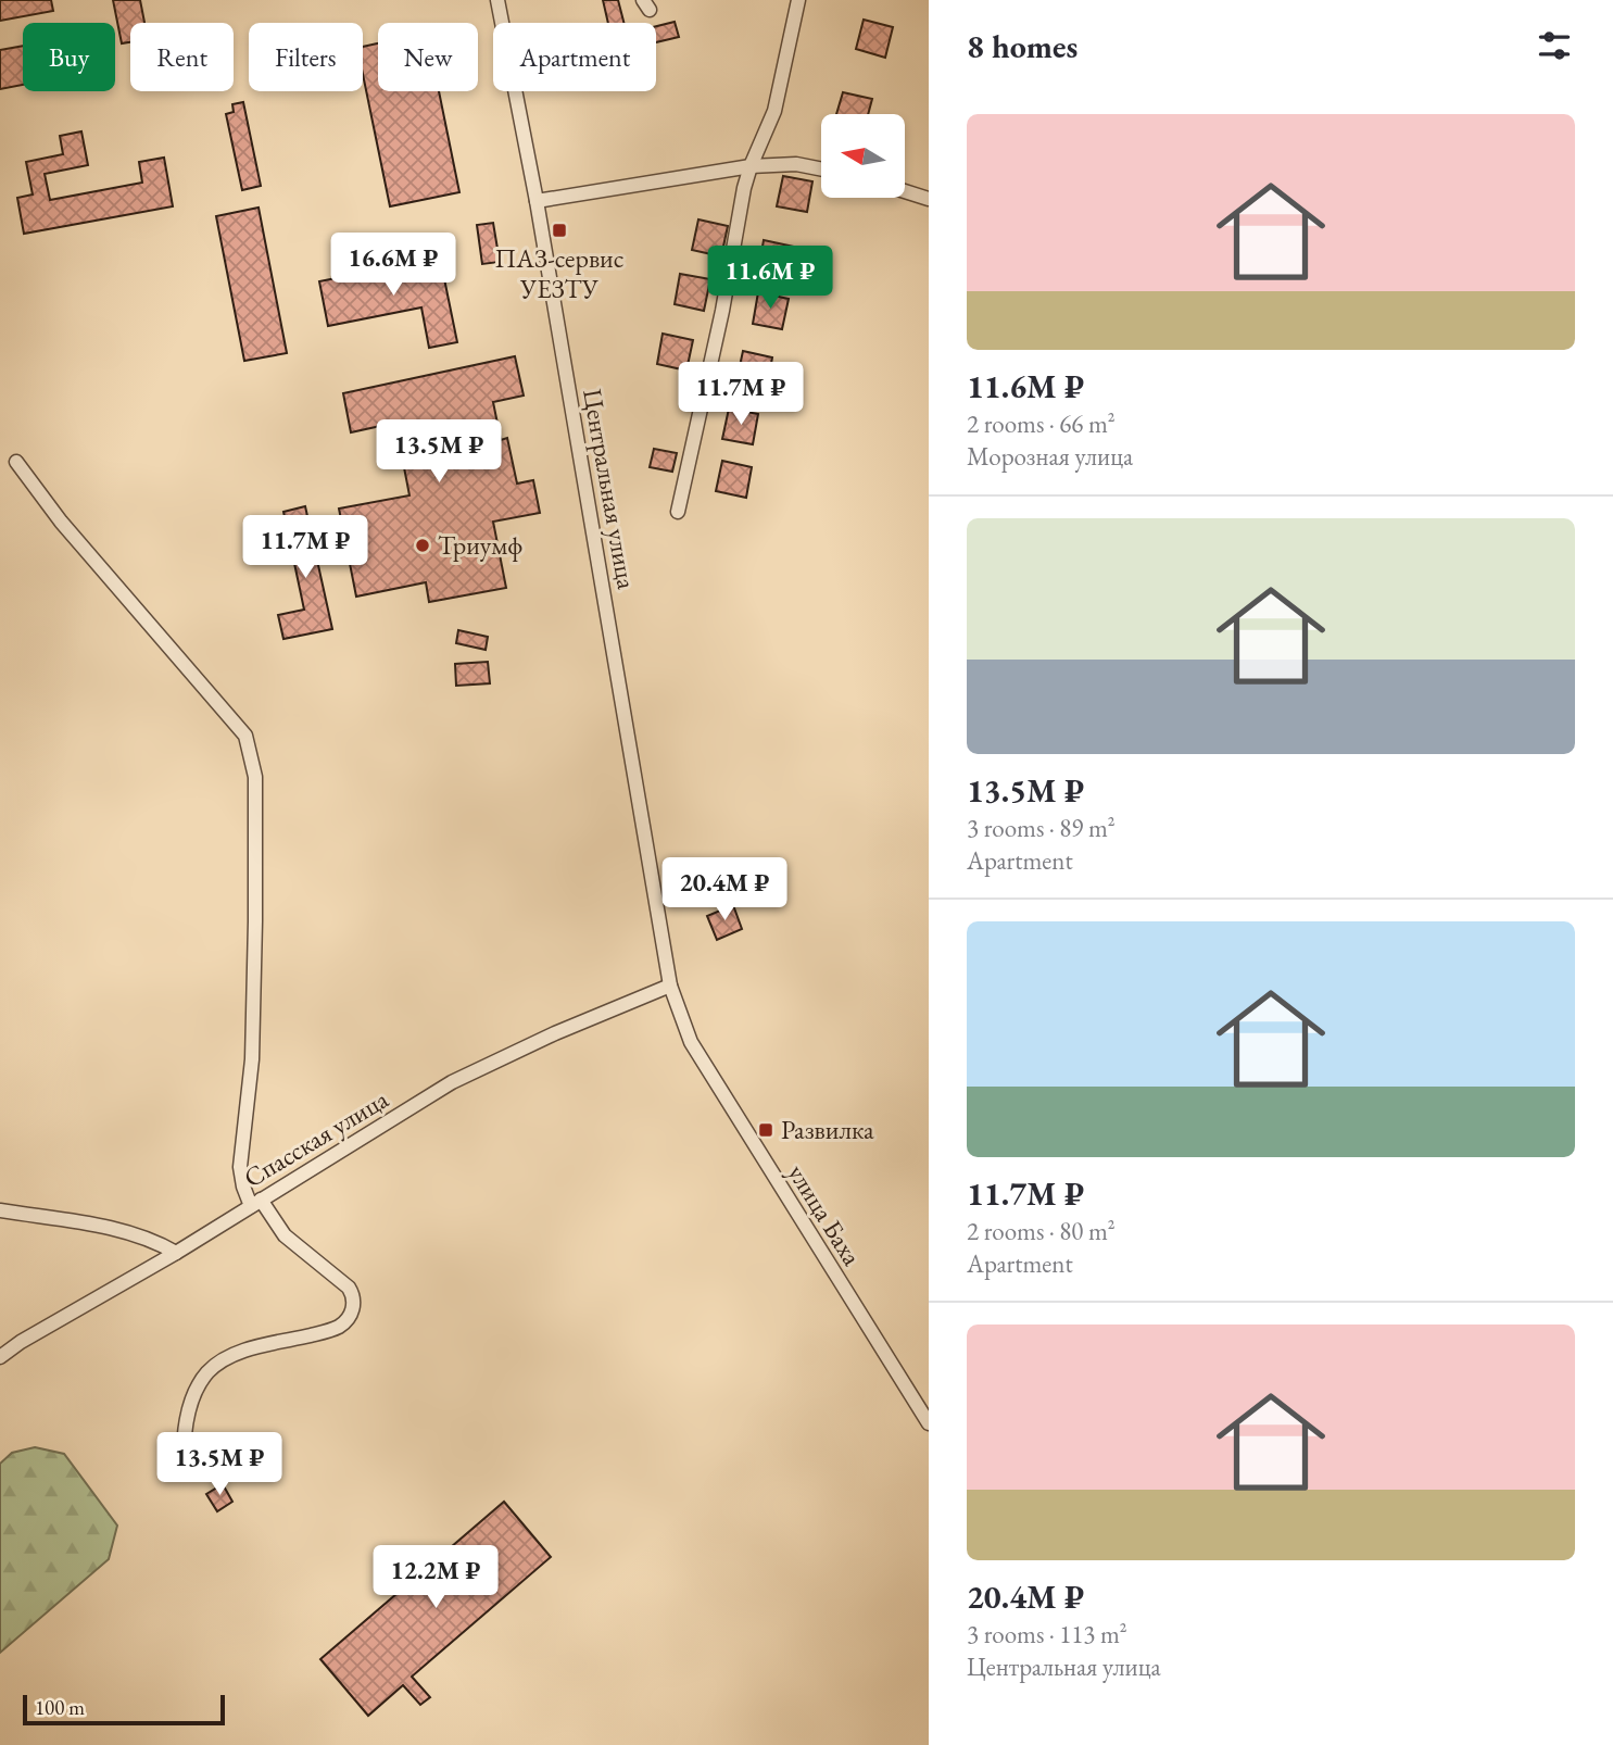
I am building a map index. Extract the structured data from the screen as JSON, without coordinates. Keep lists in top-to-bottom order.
{
  "streets": {
    "street": ["Центральная улица", "Спасская улица", "улица Баха"]
  },
  "crossings": [
    ["Центральная улица", "Спасская улица"],
    ["Центральная улица", "улица Баха"],
    ["Спасская улица", "улица Баха"]
  ],
  "places": {
    "transit": ["ПАЗ-сервис УЕЗТУ", "Развилка"],
    "other": ["Триумф"]
  },
  "scale_bar": "100 m",
  "north": "left",
  "page": {
    "heading": "8 homes",
    "chip": [
      "Buy",
      "Rent",
      "Filters",
      "New",
      "Apartment"
    ],
    "list": [
      {
        "name": "11.6M ₽",
        "note": "2 rooms · 66 m² · Морозная улица"
      },
      {
        "name": "13.5M ₽",
        "note": "3 rooms · 89 m² · Apartment"
      },
      {
        "name": "11.7M ₽",
        "note": "2 rooms · 80 m² · Apartment"
      },
      {
        "name": "20.4M ₽",
        "note": "3 rooms · 113 m² · Центральная улица"
      }
    ],
    "price": [
      "16.6M ₽",
      "11.6M ₽",
      "11.7M ₽",
      "13.5M ₽",
      "11.7M ₽",
      "20.4M ₽",
      "13.5M ₽",
      "12.2M ₽"
    ],
    "scale": "100 m"
  }
}
